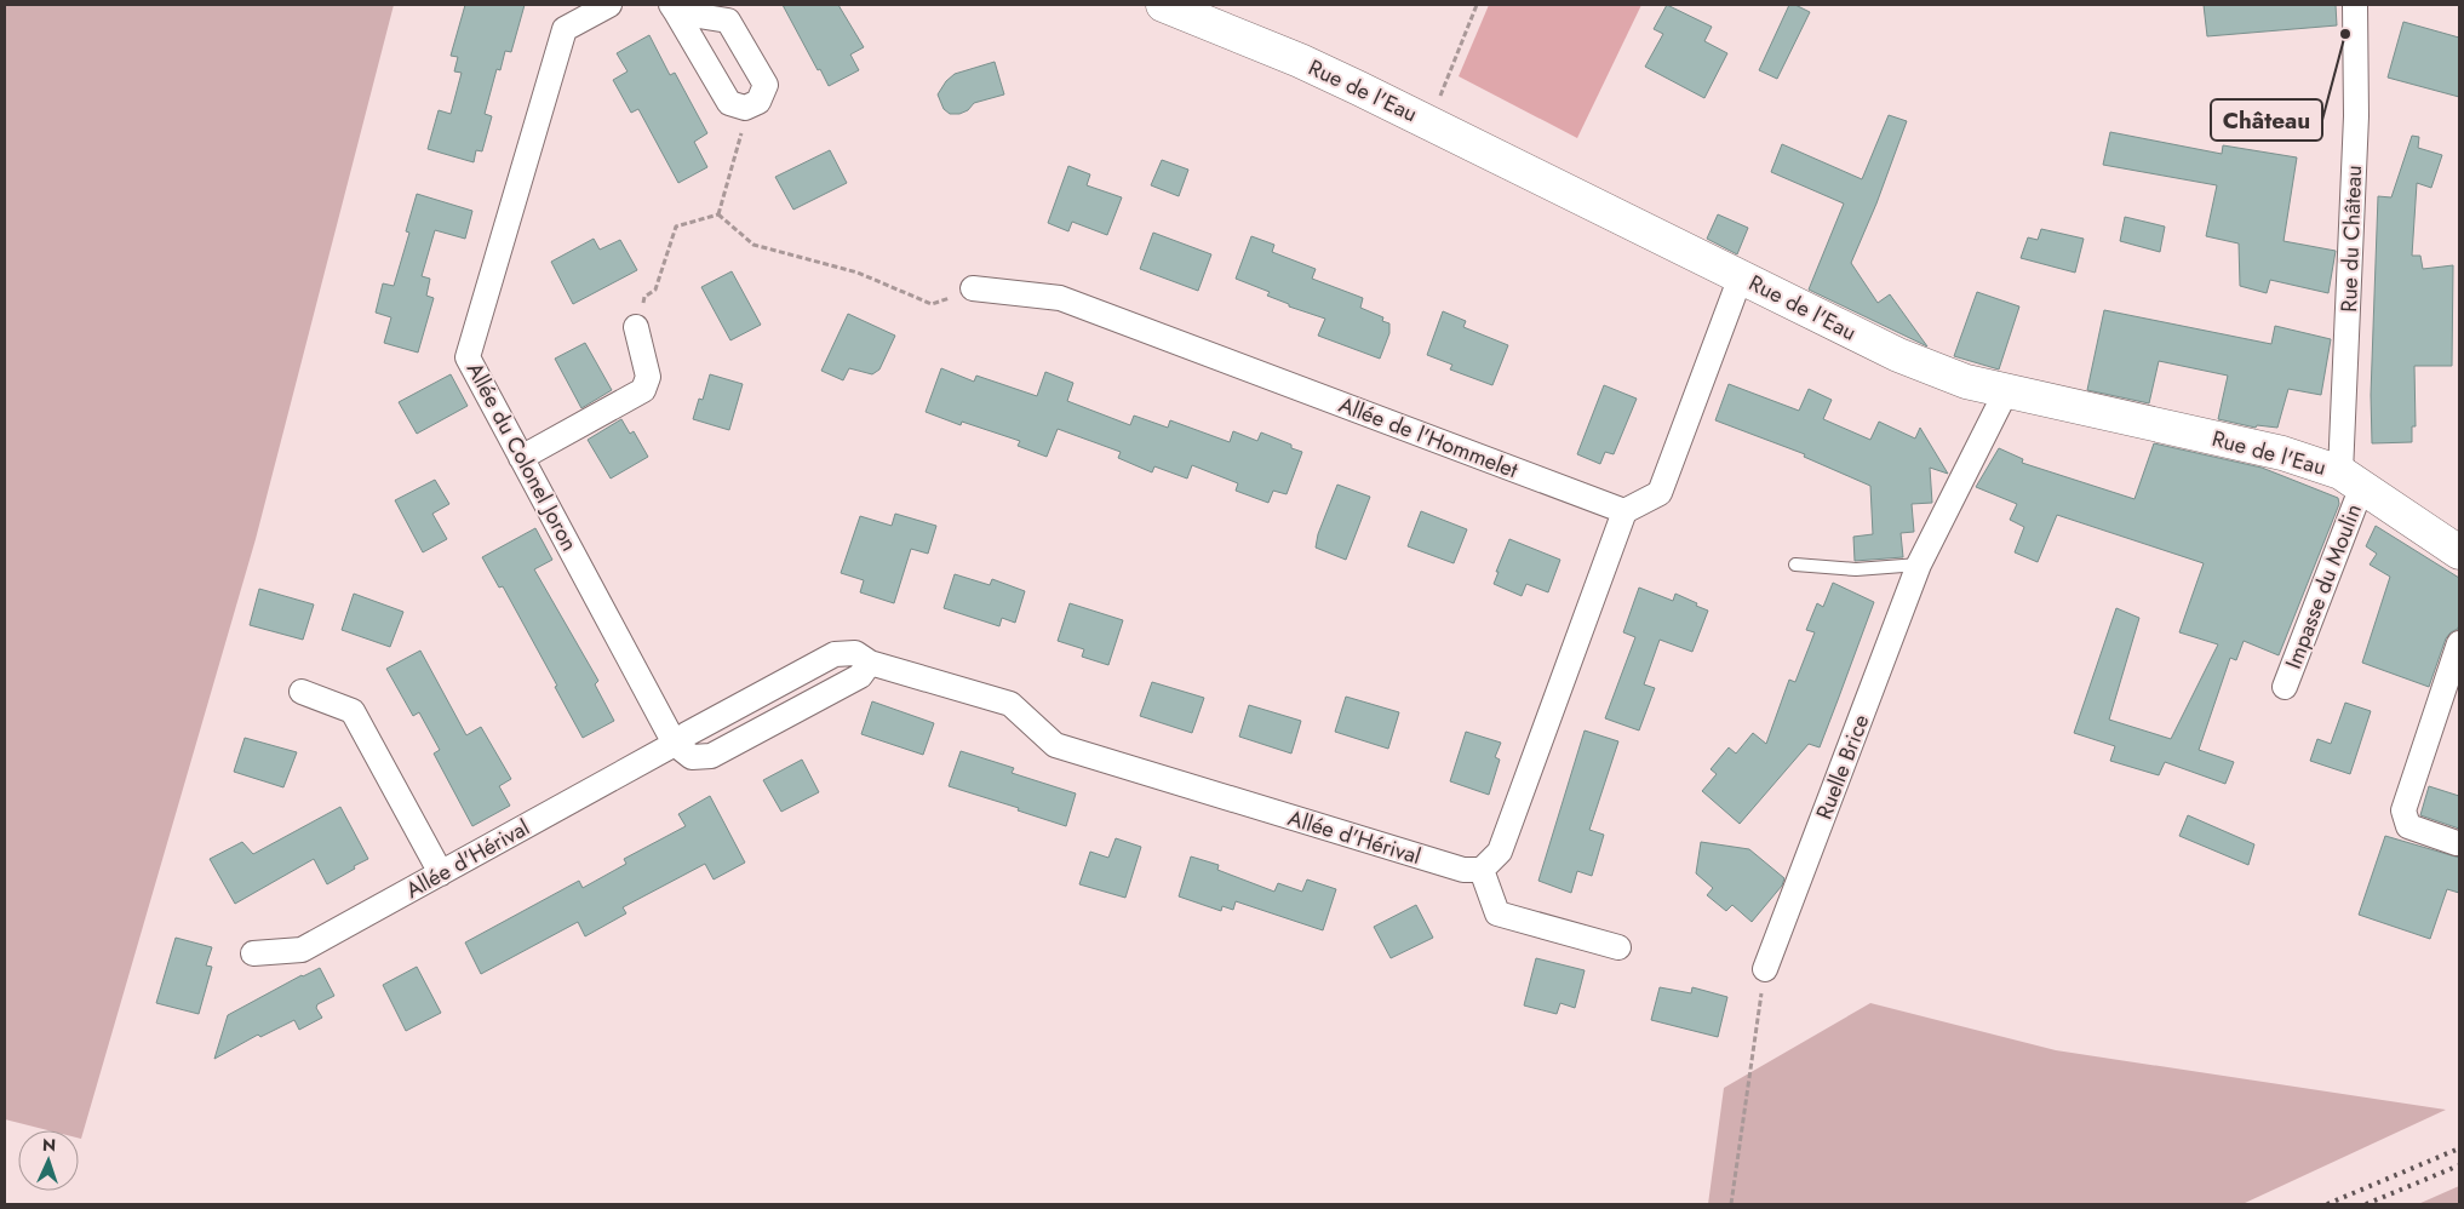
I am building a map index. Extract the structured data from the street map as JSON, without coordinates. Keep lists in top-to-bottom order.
{
  "streets": {
    "street": [
      "Rue de l'Eau",
      "Rue du Château",
      "Allée de l'Hommelet",
      "Allée du Colonel Joron",
      "Impasse du Moulin",
      "Ruelle Brice",
      "Allée d'Hérival"
    ]
  },
  "crossings": [
    ["Rue de l'Eau", "Rue du Château"],
    ["Rue de l'Eau", "Impasse du Moulin"],
    ["Rue de l'Eau", "Ruelle Brice"],
    ["Rue du Château", "Impasse du Moulin"],
    ["Allée du Colonel Joron", "Allée d'Hérival"]
  ],
  "places": ["Château"],
  "north": "top"
}
